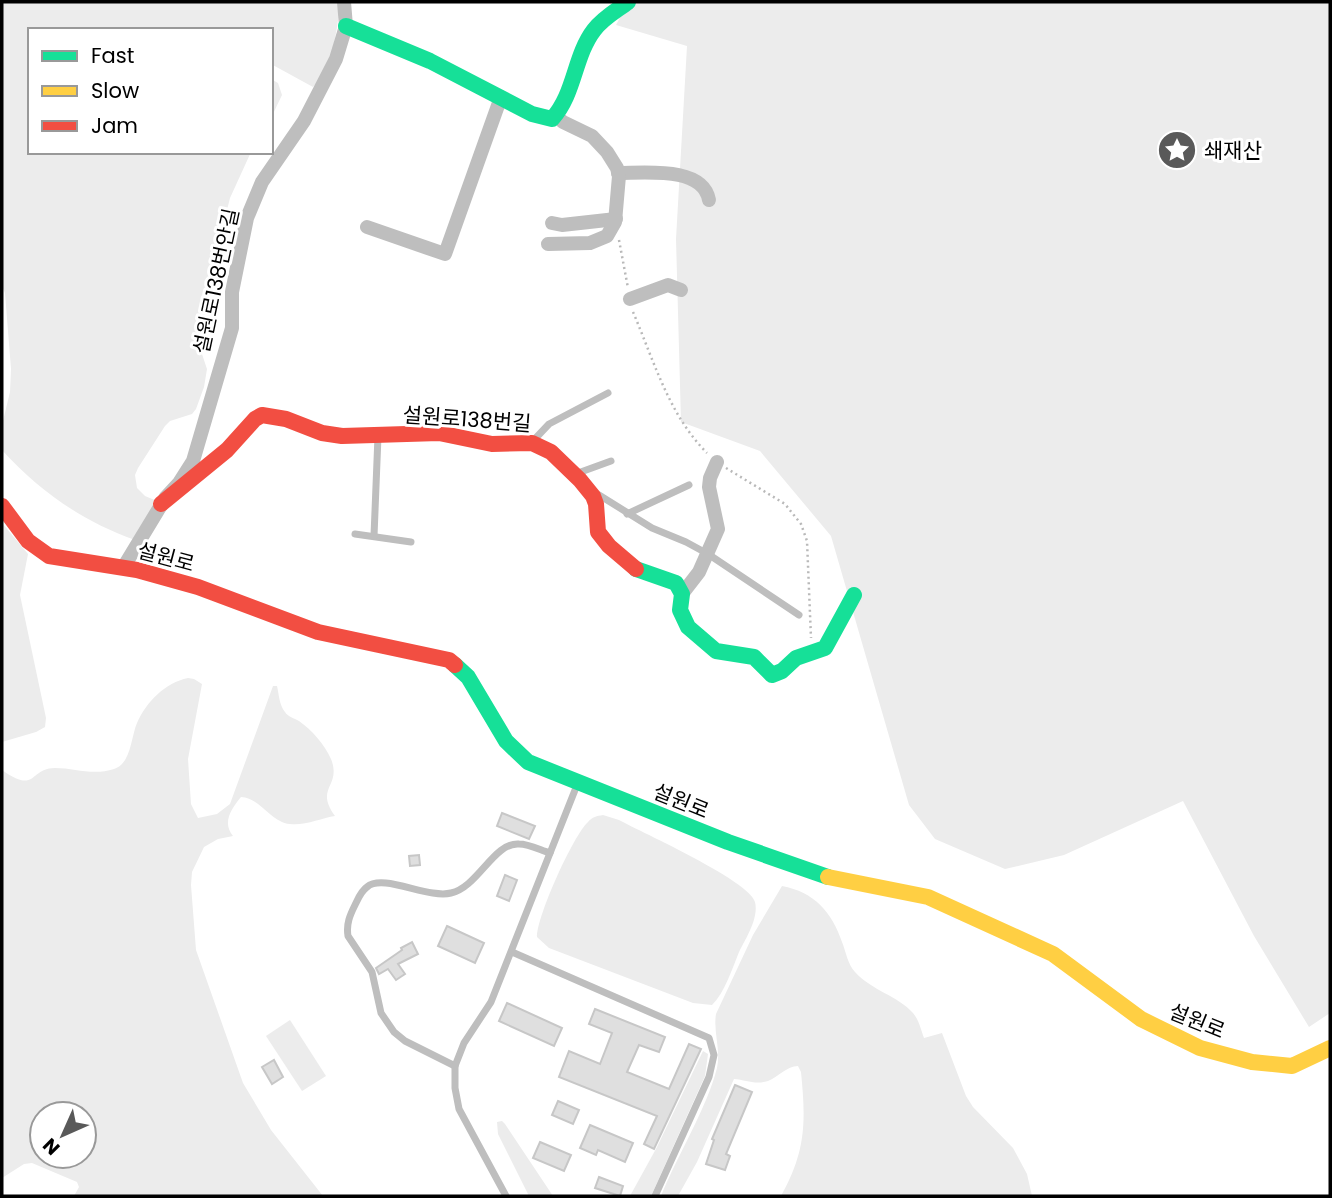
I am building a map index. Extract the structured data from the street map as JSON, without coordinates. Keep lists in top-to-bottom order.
{
  "streets": {
    "street": ["설원로138번안길", "설원로138번길", "설원로"]
  },
  "crossings": [
    ["설원로138번안길", "설원로138번길"],
    ["설원로138번안길", "설원로"]
  ],
  "places": {
    "place": ["쇄재산"]
  },
  "legend": ["Fast", "Slow", "Jam"],
  "north": "bottom left"
}
